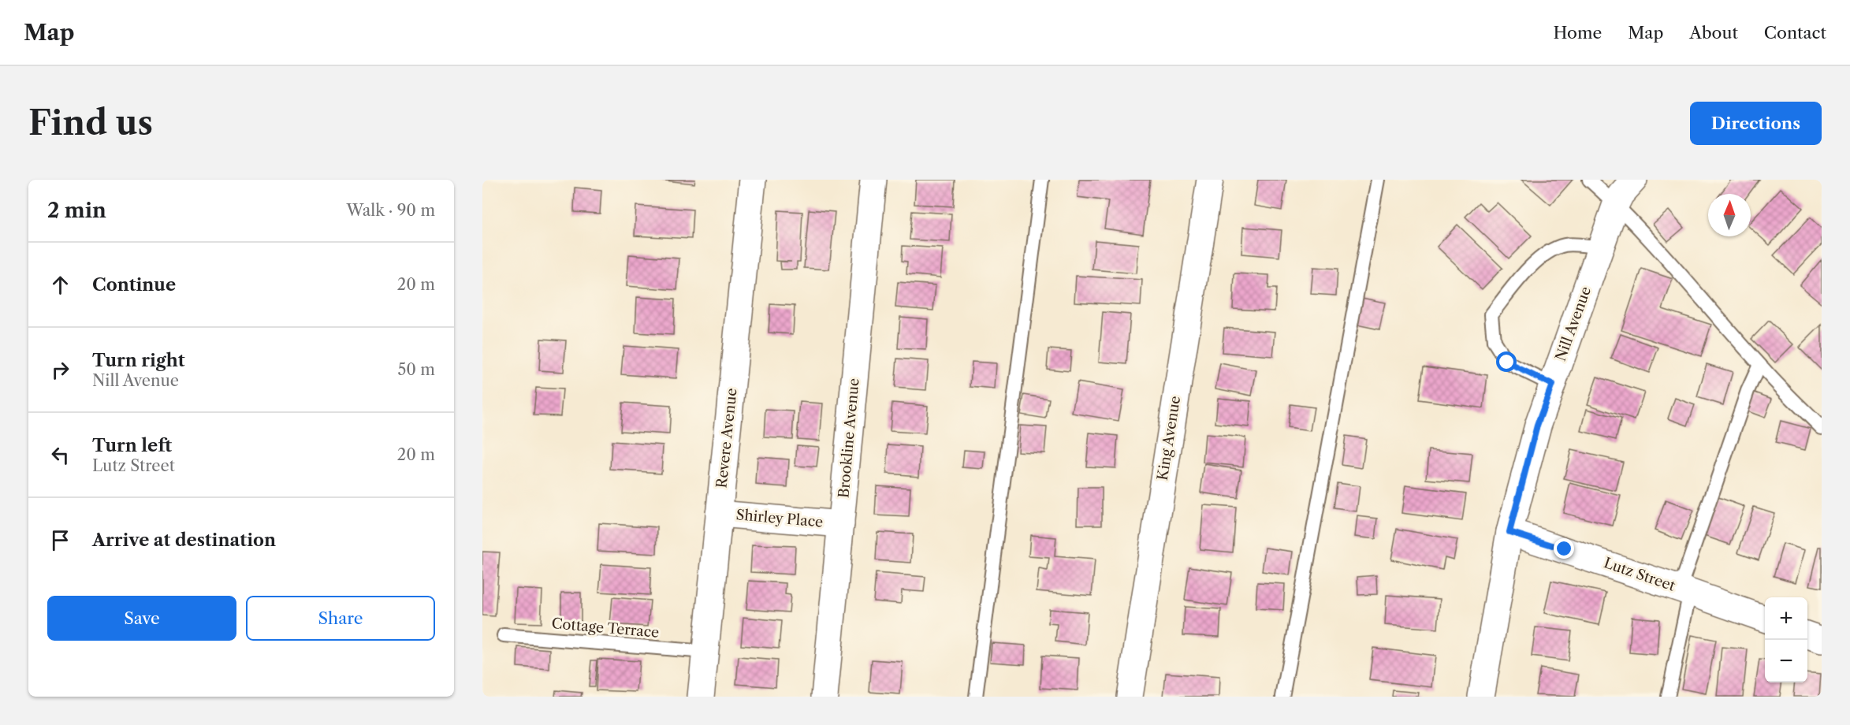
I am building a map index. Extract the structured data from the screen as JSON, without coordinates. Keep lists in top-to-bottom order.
{
  "streets": {
    "street": [
      "Nill Avenue",
      "Revere Avenue",
      "Brookline Avenue",
      "King Avenue",
      "Shirley Place",
      "Lutz Street"
    ],
    "lane": ["Cottage Terrace"]
  },
  "crossings": [
    ["Nill Avenue", "Lutz Street"],
    ["Revere Avenue", "Shirley Place"],
    ["Revere Avenue", "Cottage Terrace"],
    ["Brookline Avenue", "Shirley Place"]
  ],
  "north": "top",
  "page": {
    "header": "Map",
    "nav": [
      "Home",
      "Map",
      "About",
      "Contact"
    ],
    "buttons": [
      "Directions",
      ["Save", "Share"]
    ],
    "title": "Find us",
    "heading": ["2 min", "Walk · 90 m"],
    "list": [
      ["Continue", "20 m"],
      ["Turn right", "Nill Avenue", "50 m"],
      ["Turn left", "Lutz Street", "20 m"],
      "Arrive at destination"
    ],
    "map_buttons": ["+", "−"]
  }
}
